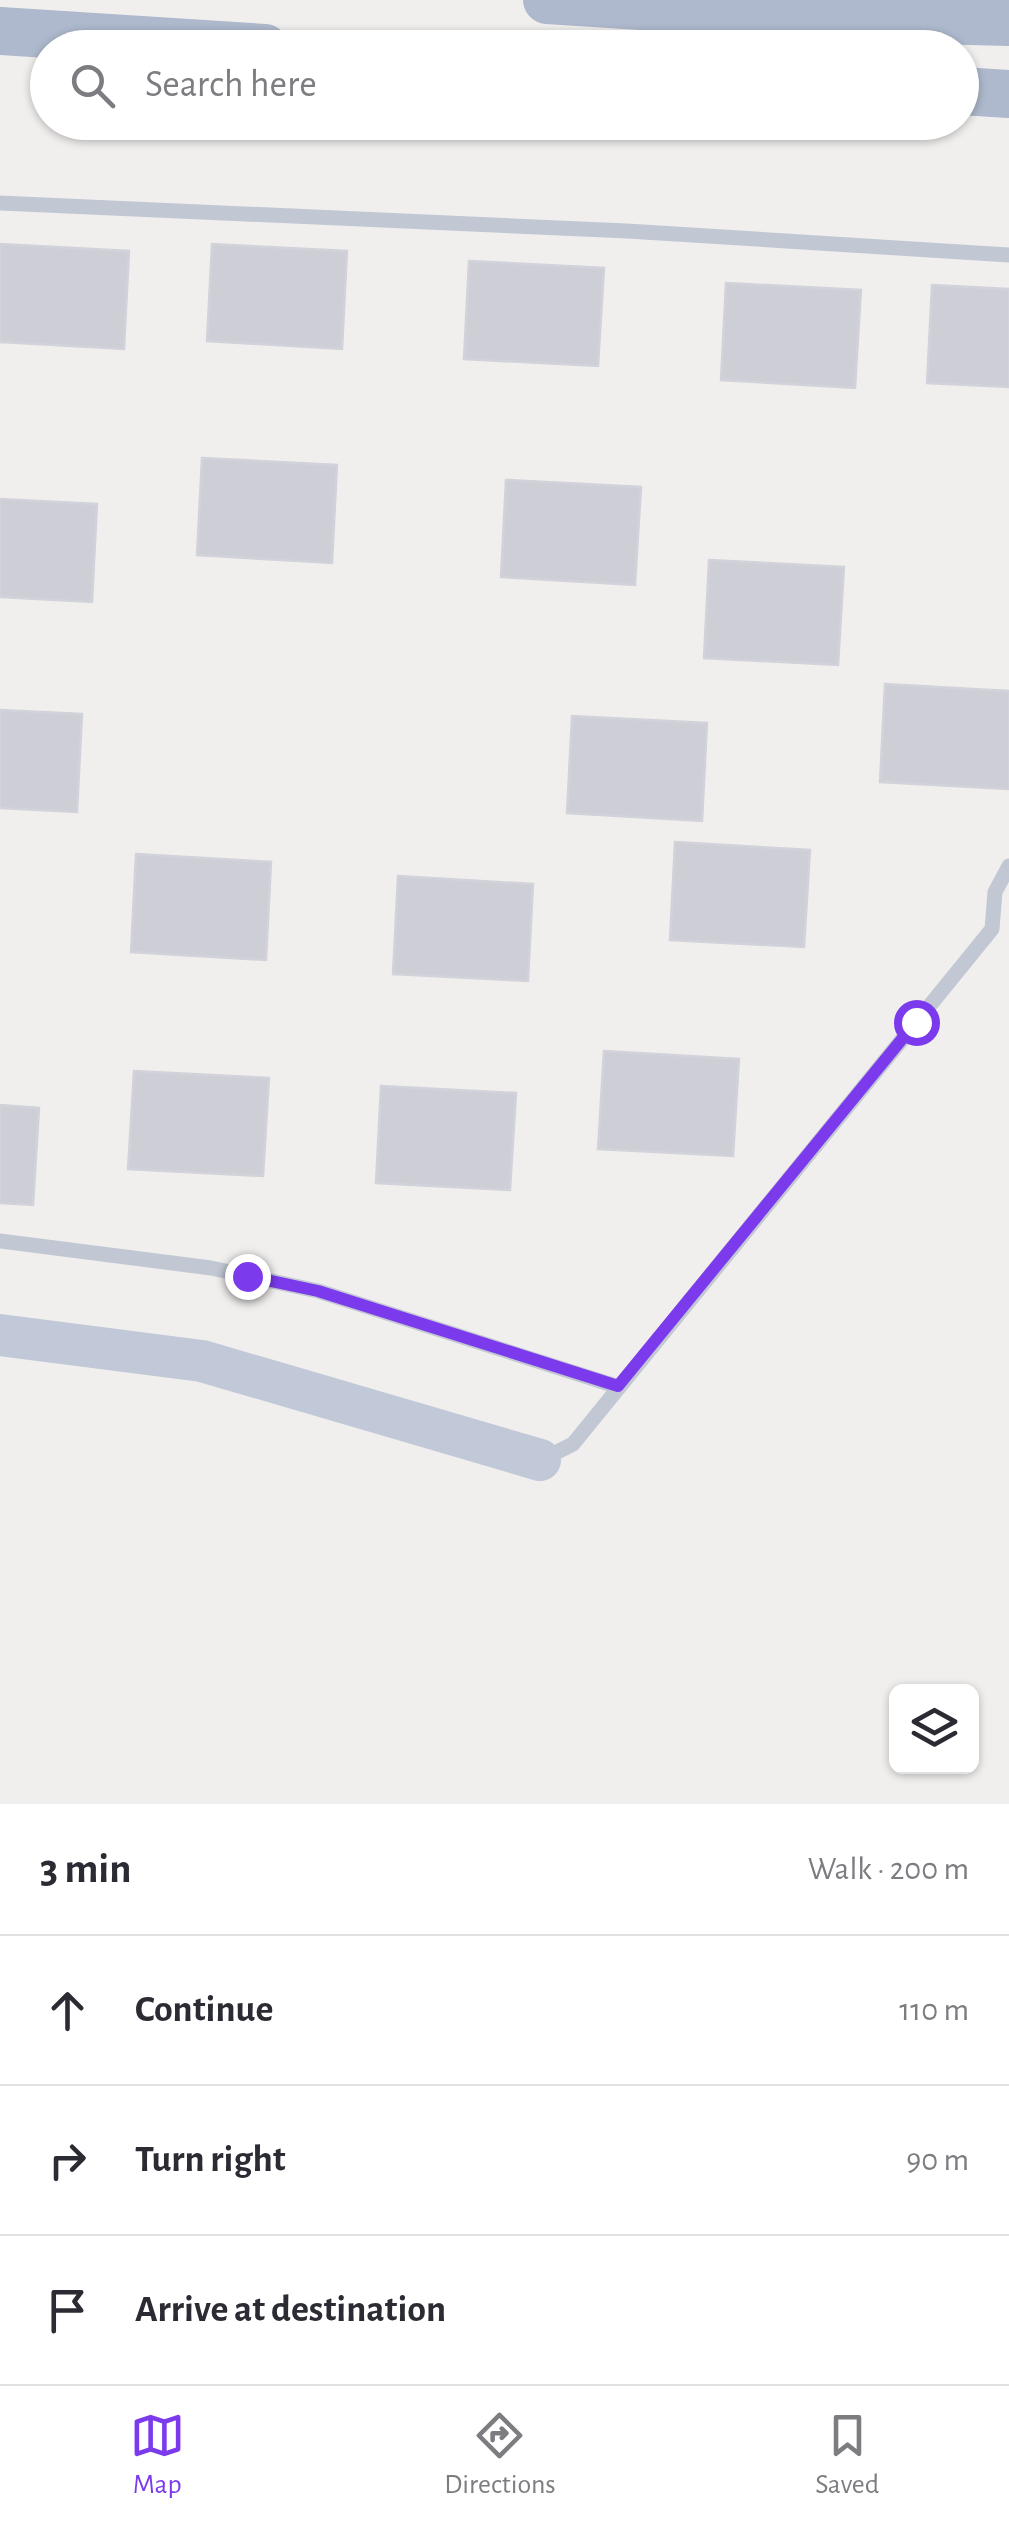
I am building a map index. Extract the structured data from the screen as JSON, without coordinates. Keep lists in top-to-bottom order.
{
  "page": {
    "search": "Search here",
    "heading": ["3 min", "Walk · 200 m"],
    "list": [
      ["Continue", "110 m"],
      ["Turn right", "90 m"],
      "Arrive at destination"
    ],
    "nav": ["Map", "Directions", "Saved"]
  }
}
